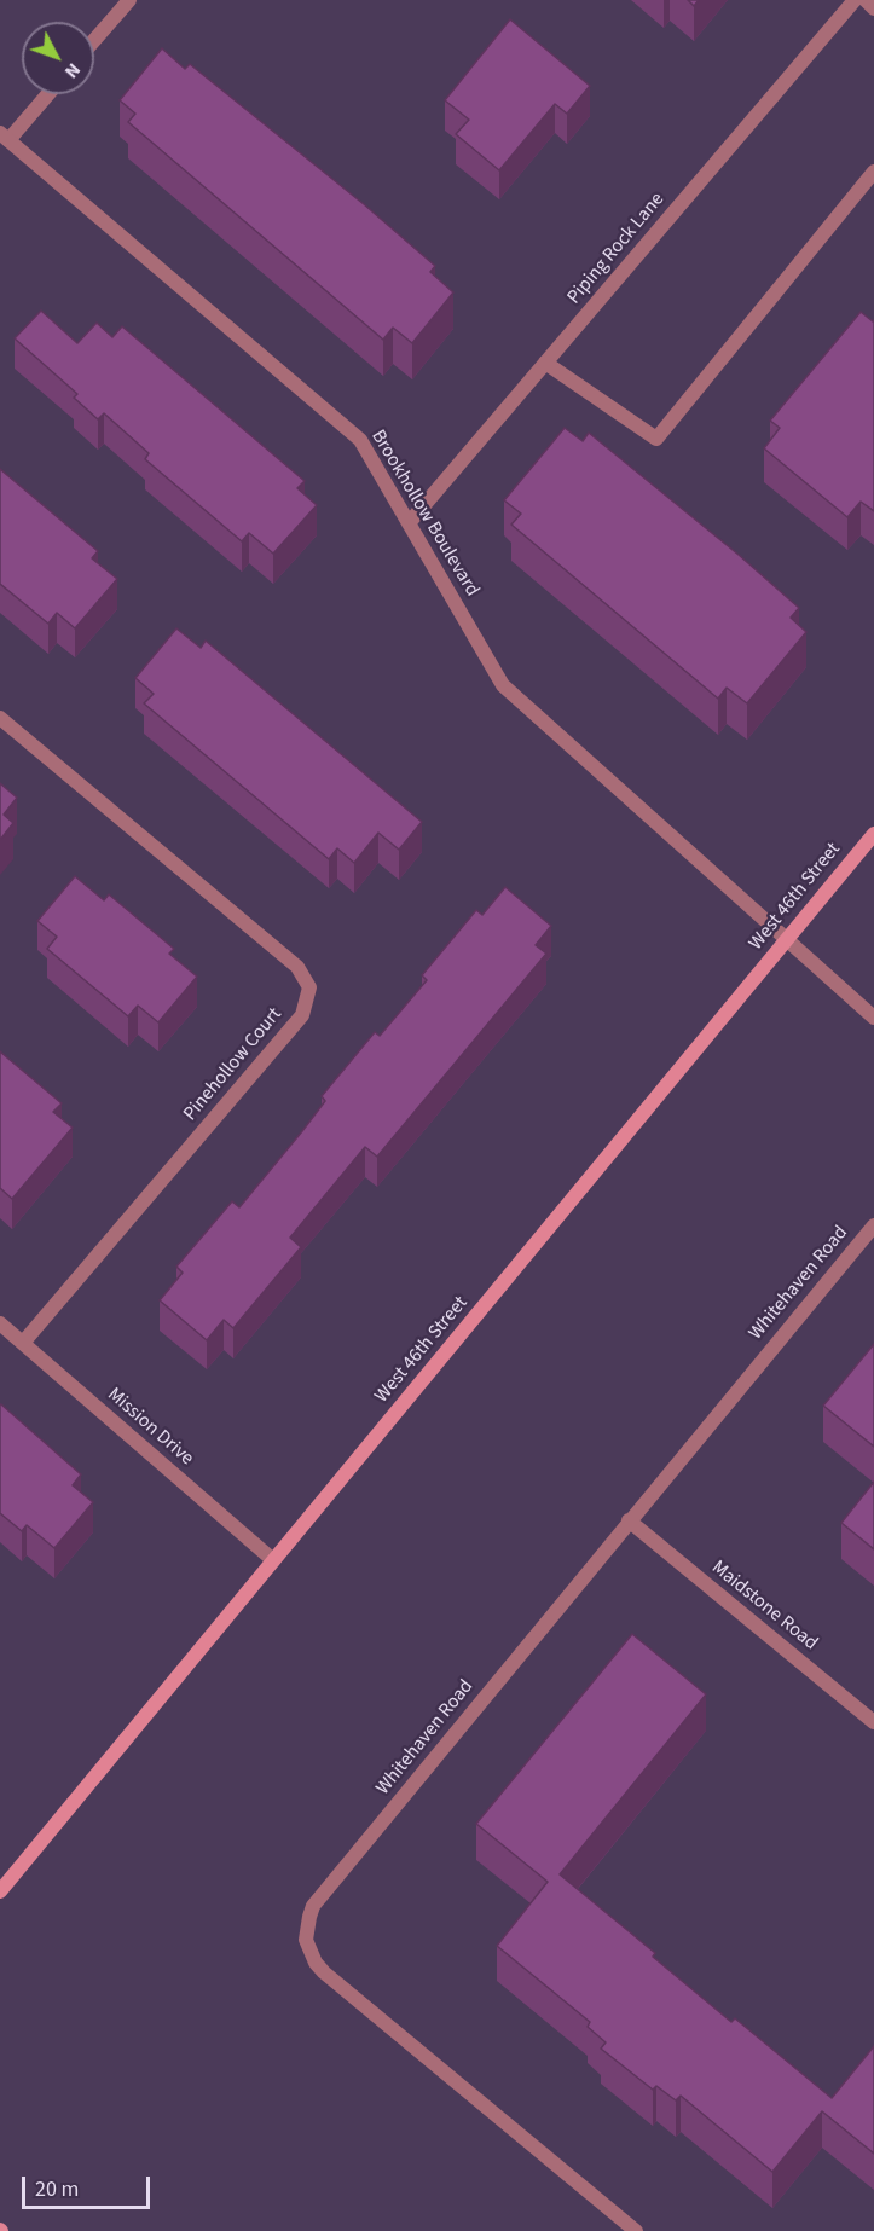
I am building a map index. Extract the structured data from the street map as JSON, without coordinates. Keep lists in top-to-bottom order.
{
  "streets": {
    "street": [
      "Piping Rock Lane",
      "Brookhollow Boulevard",
      "West 46th Street",
      "Pinehollow Court",
      "Whitehaven Road",
      "Mission Drive",
      "Maidstone Road"
    ]
  },
  "crossings": [
    ["Piping Rock Lane", "Brookhollow Boulevard"],
    ["Brookhollow Boulevard", "West 46th Street"],
    ["West 46th Street", "Mission Drive"],
    ["Pinehollow Court", "Mission Drive"],
    ["Whitehaven Road", "Maidstone Road"]
  ],
  "scale_bar": "20 m",
  "north": "bottom right"
}
